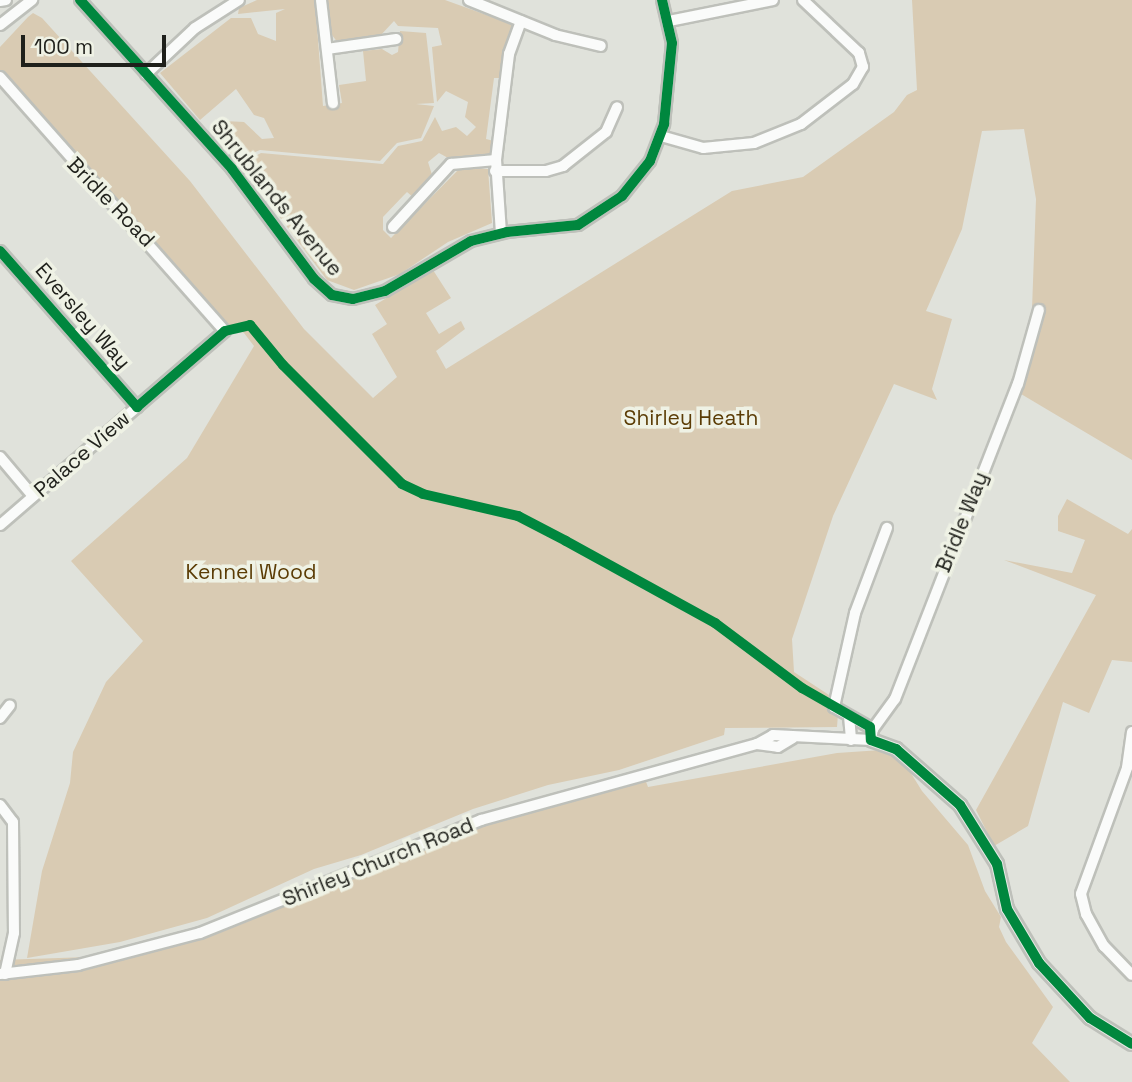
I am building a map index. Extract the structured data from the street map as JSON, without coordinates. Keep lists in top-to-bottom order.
{
  "streets": {
    "street": [
      "Shrublands Avenue",
      "Bridle Road",
      "Eversley Way",
      "Palace View",
      "Bridle Way",
      "Shirley Church Road"
    ]
  },
  "crossings": [
    ["Bridle Road", "Palace View"],
    ["Eversley Way", "Palace View"],
    ["Bridle Way", "Shirley Church Road"]
  ],
  "parks": ["Shirley Heath", "Kennel Wood"],
  "scale_bar": "100 m"
}
